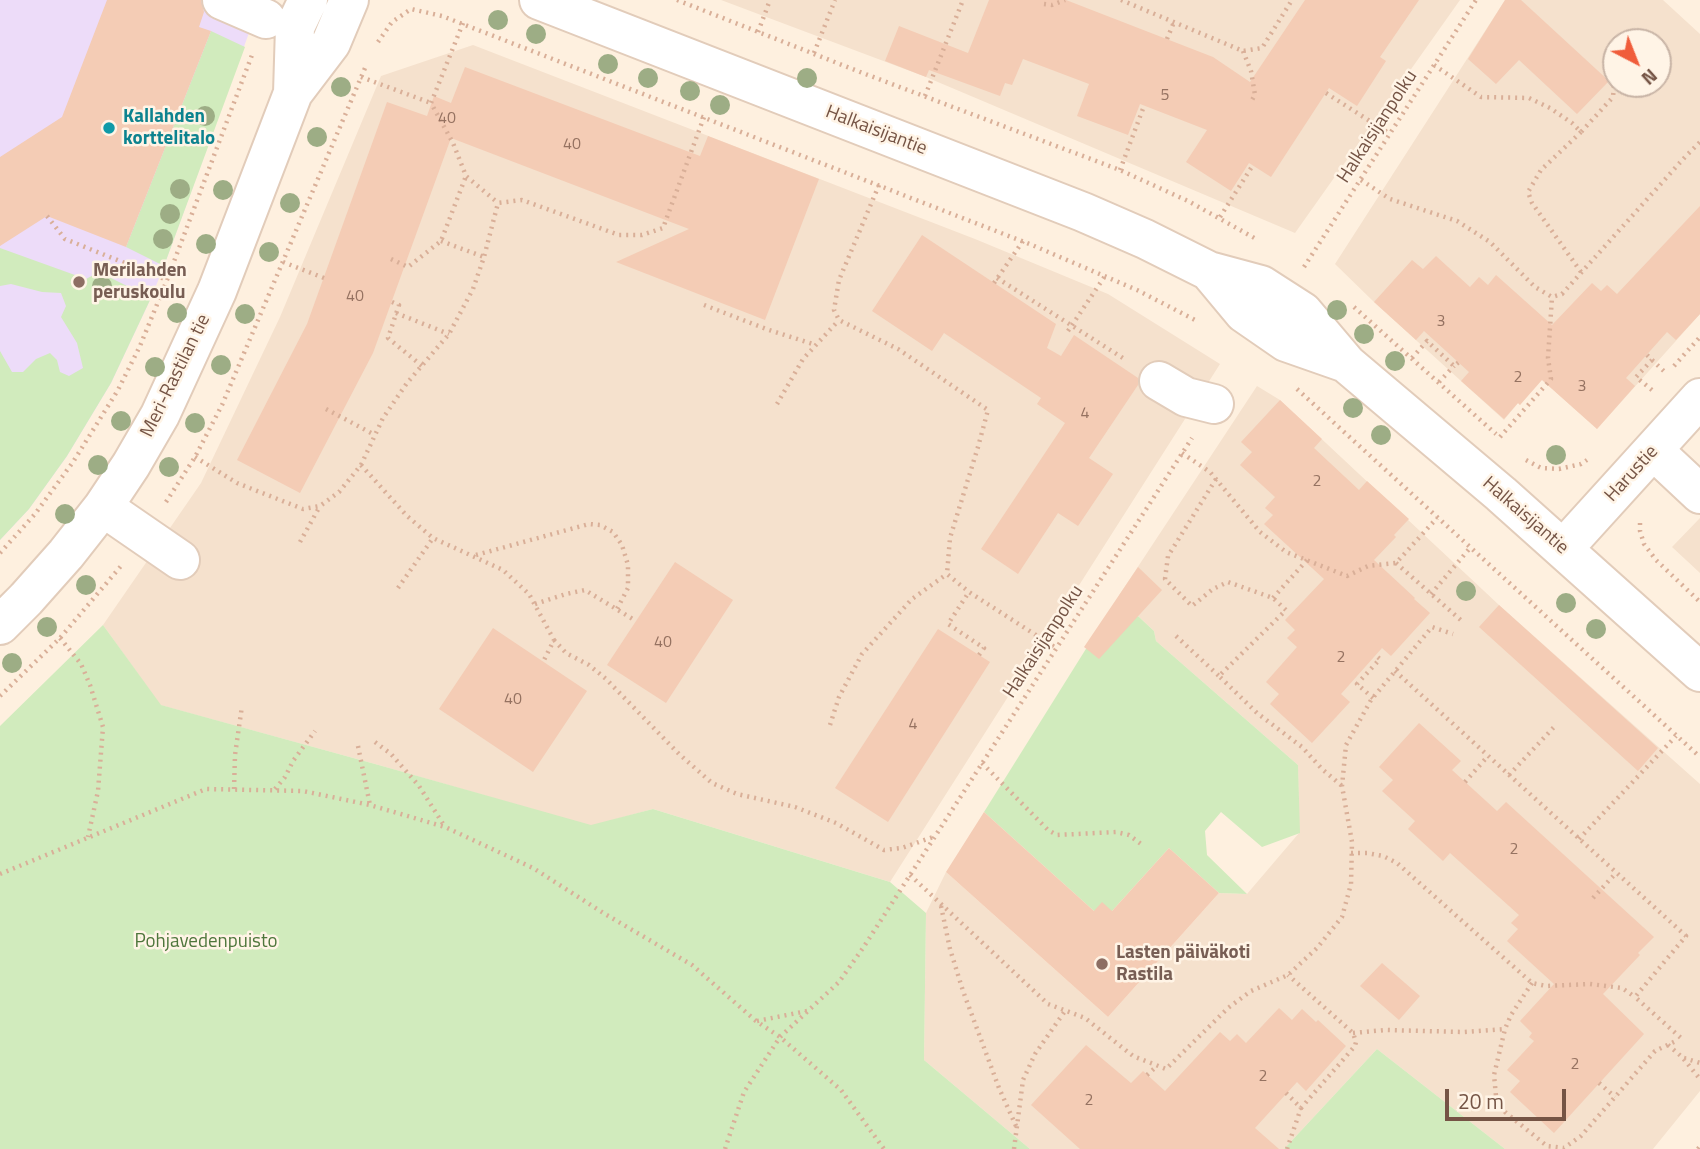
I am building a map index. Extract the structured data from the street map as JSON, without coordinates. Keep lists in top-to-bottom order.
{
  "streets": {
    "street": ["Halkaisijantie", "Meri-Rastilan tie", "Harustie"],
    "path": ["Halkaisijanpolku"]
  },
  "crossings": [
    ["Halkaisijantie", "Harustie"]
  ],
  "parks": ["Pohjavedenpuisto"],
  "places": ["Kallahden korttelitalo", "Merilahden peruskoulu", "Lasten päiväkoti Rastila"],
  "house_numbers": [
    "5",
    "40",
    "40",
    "40",
    "3",
    "2",
    "3",
    "4",
    "2",
    "40",
    "2",
    "40",
    "4",
    "2",
    "2",
    "2",
    "2"
  ],
  "scale_bar": "20 m",
  "north": "bottom right"
}
